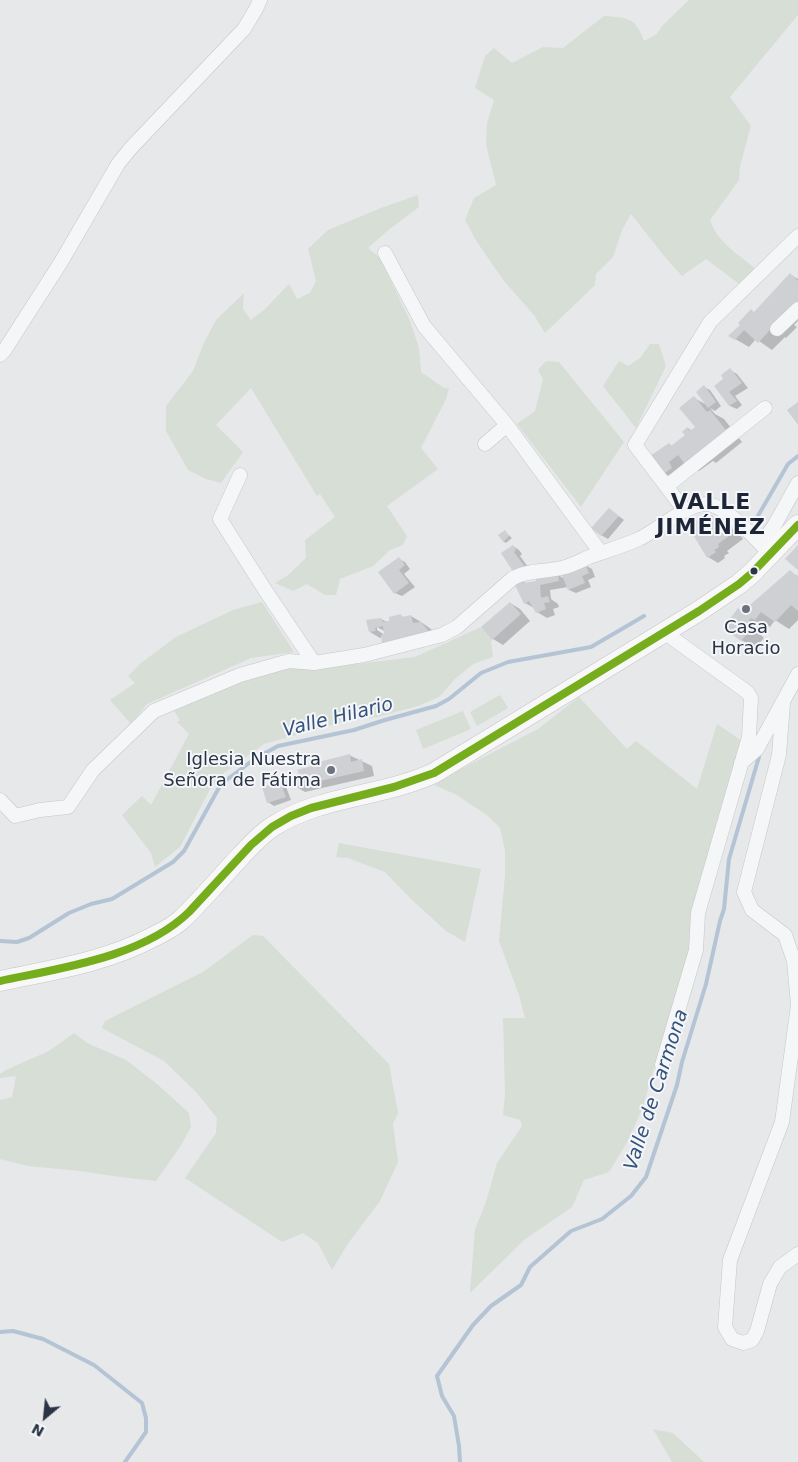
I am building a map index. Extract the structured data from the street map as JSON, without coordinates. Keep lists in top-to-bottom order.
{
  "districts": ["VALLE JIMÉNEZ"],
  "water": ["Valle Hilario", "Valle de Carmona"],
  "places": ["Casa Horacio", "Iglesia Nuestra Señora de Fátima"],
  "north": "bottom left"
}
